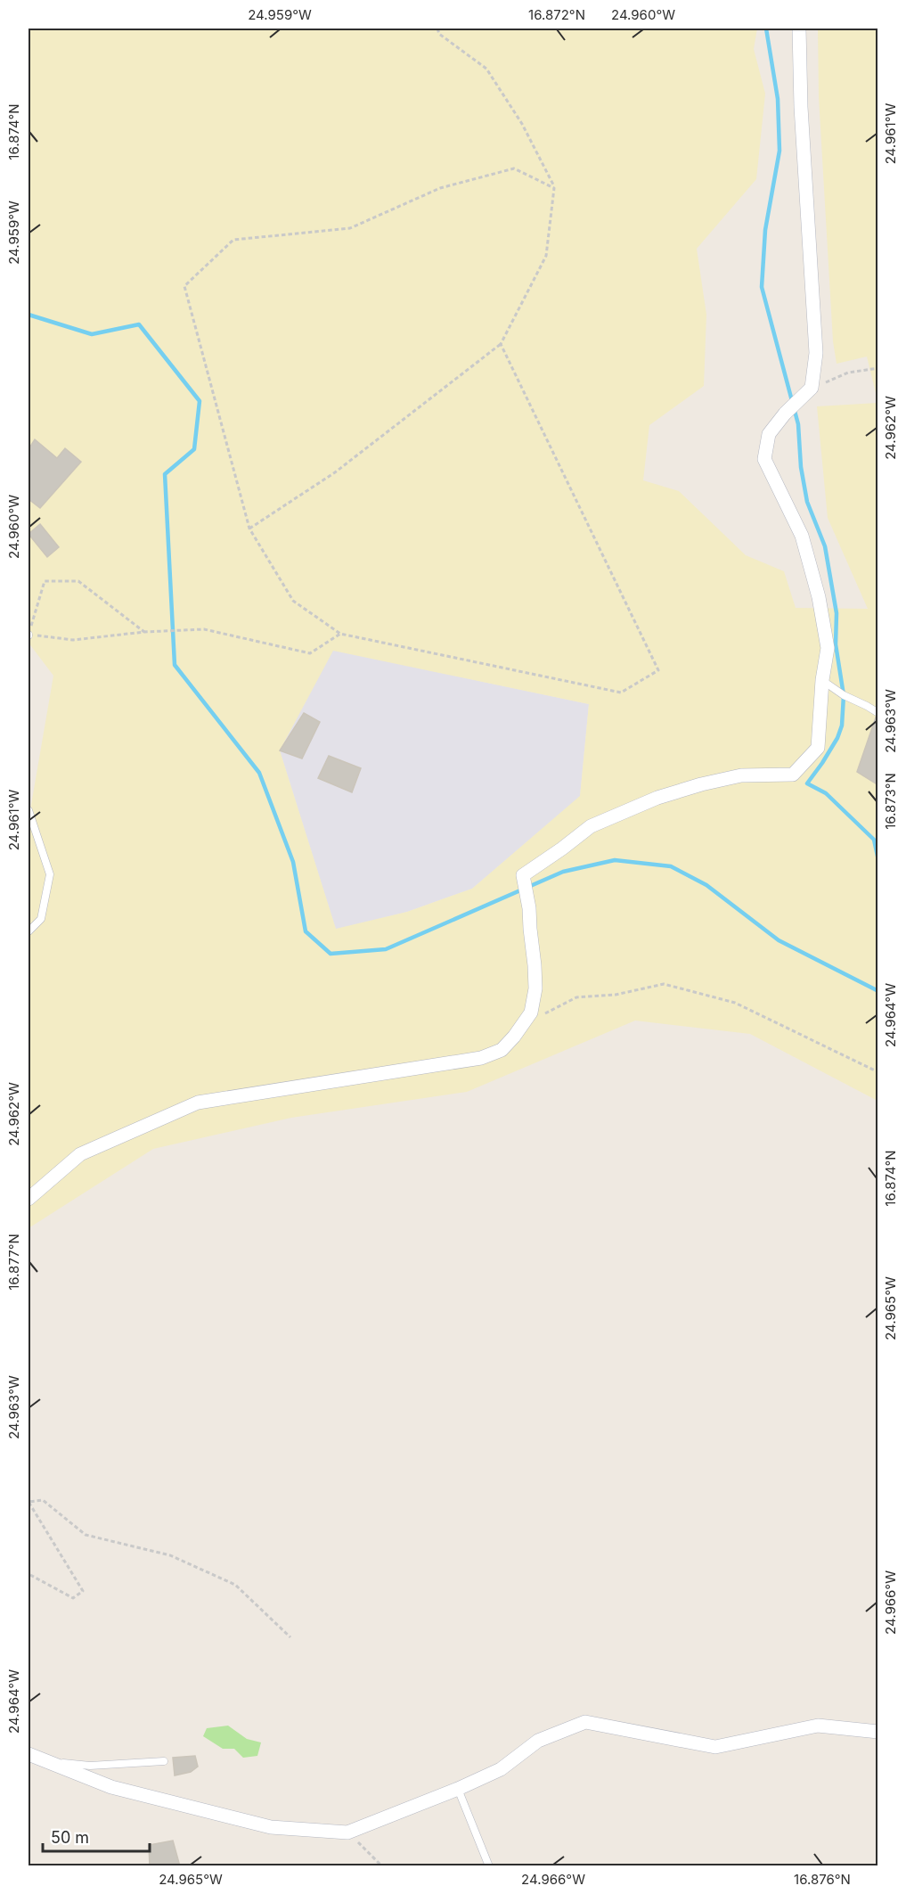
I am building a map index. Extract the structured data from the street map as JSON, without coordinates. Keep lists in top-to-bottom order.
{
  "scale_bar": "50 m",
  "coordinates": [
    "24.959°W",
    "16.872°N",
    "24.960°W",
    "16.874°N",
    "24.961°W",
    "24.962°W",
    "24.963°W",
    "16.873°N",
    "24.964°W",
    "16.877°N",
    "24.965°W",
    "24.966°W",
    "16.876°N"
  ]
}
